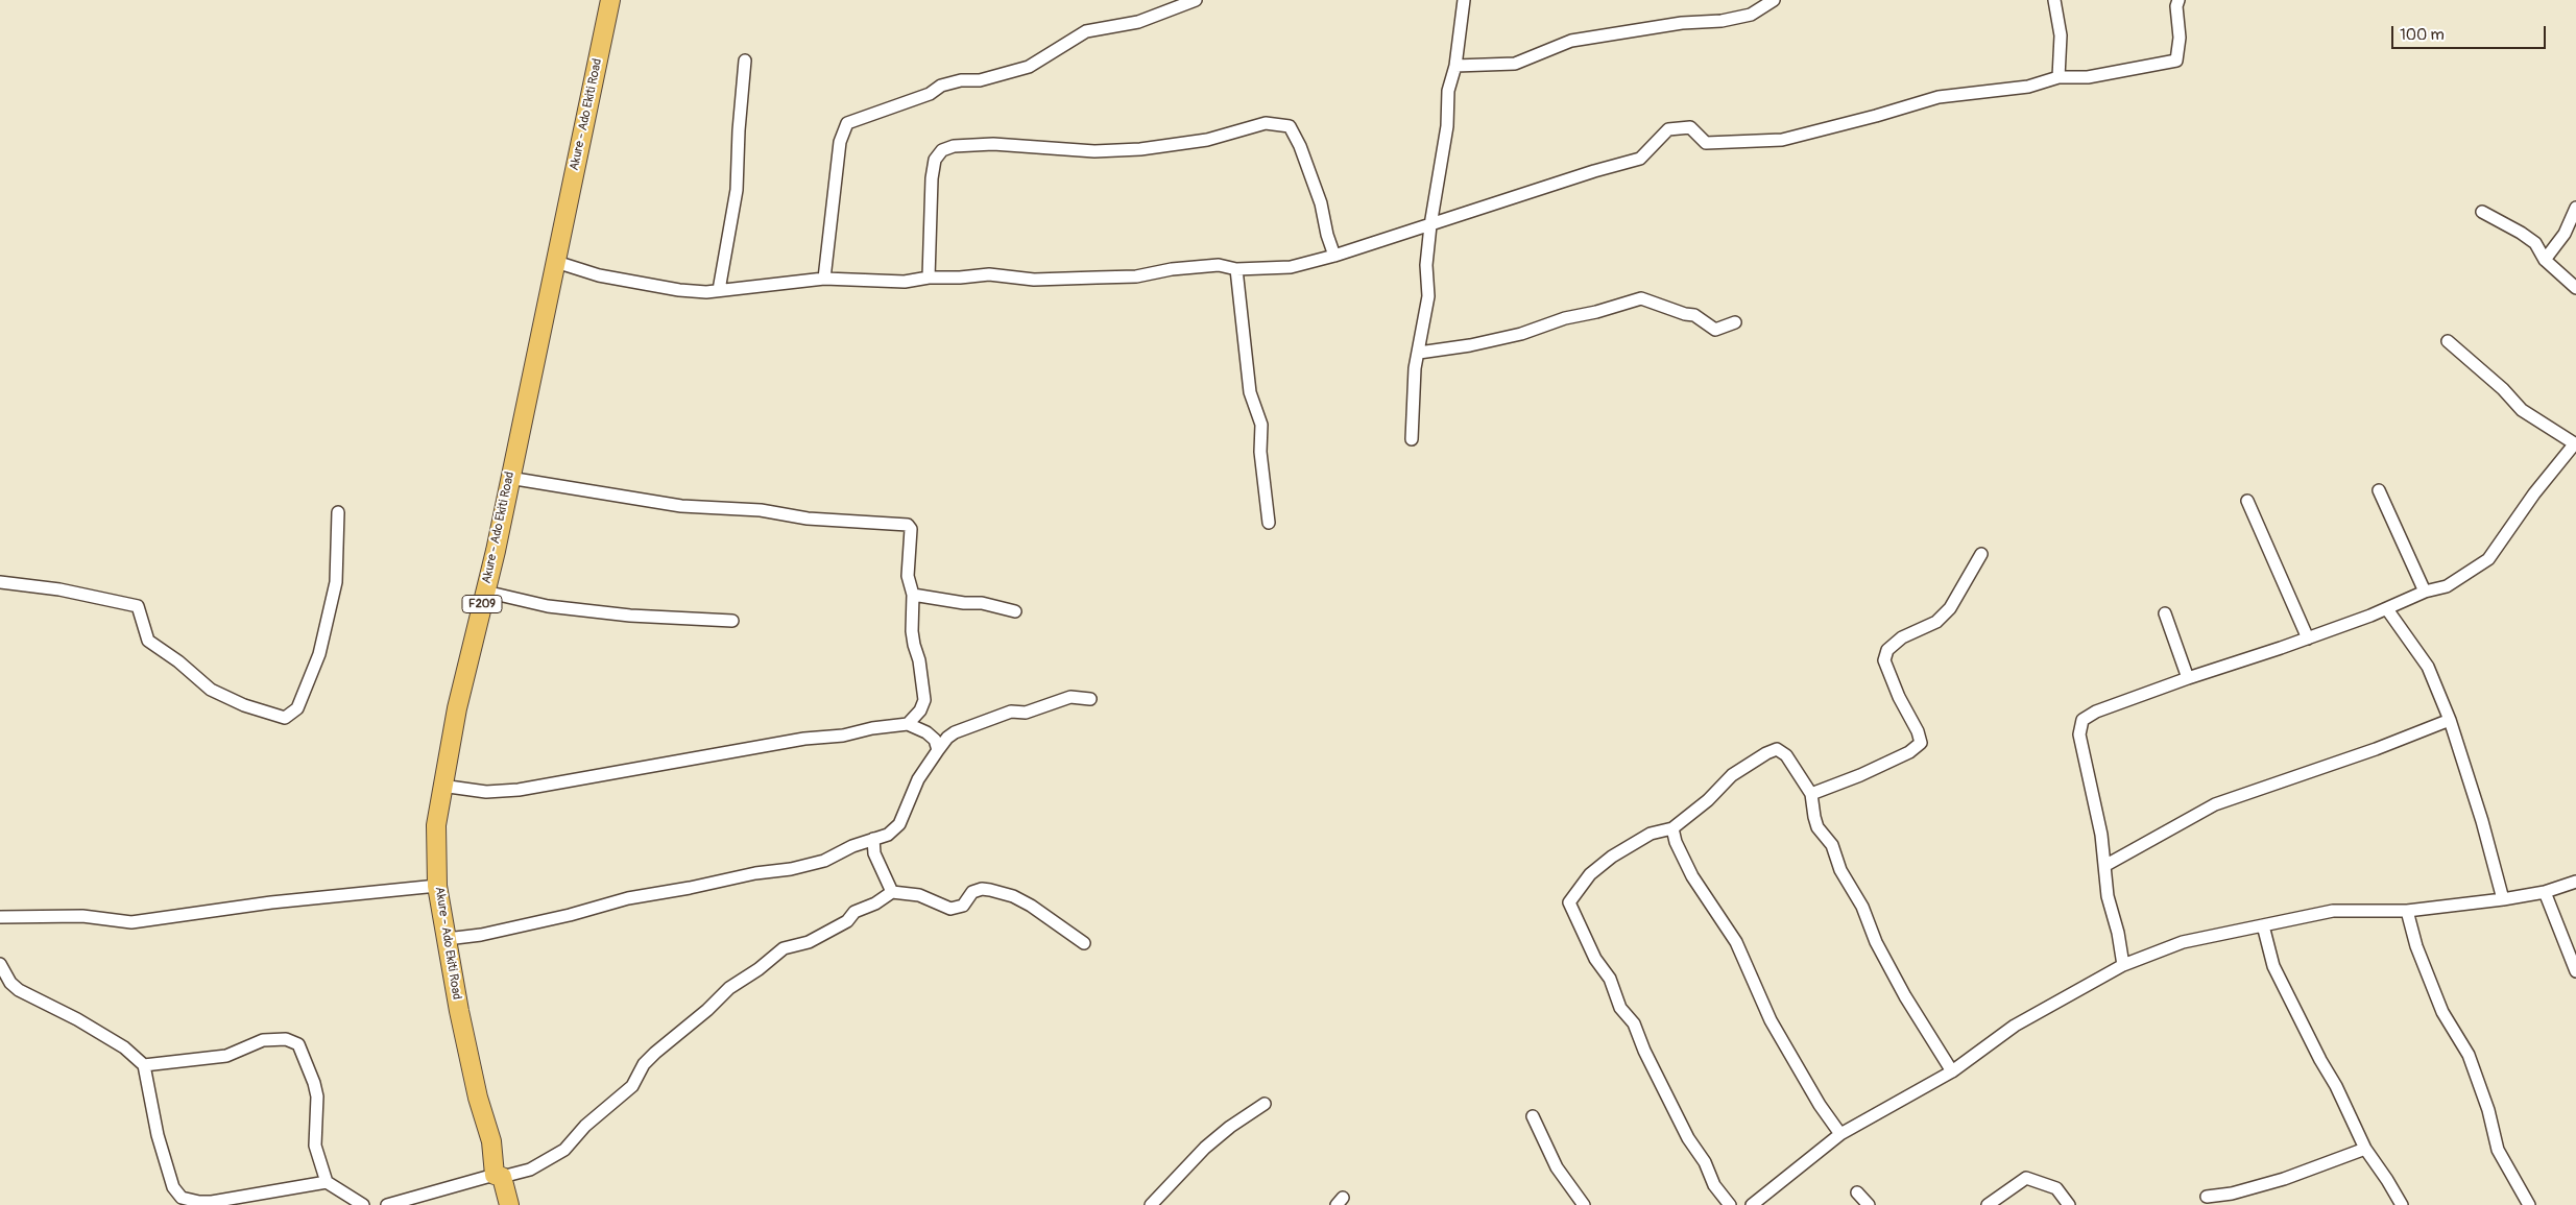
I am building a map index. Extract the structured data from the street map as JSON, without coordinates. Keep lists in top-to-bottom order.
{
  "streets": {
    "main road": ["Akure - Ado Ekiti Road", "F209"]
  },
  "scale_bar": "100 m"
}
